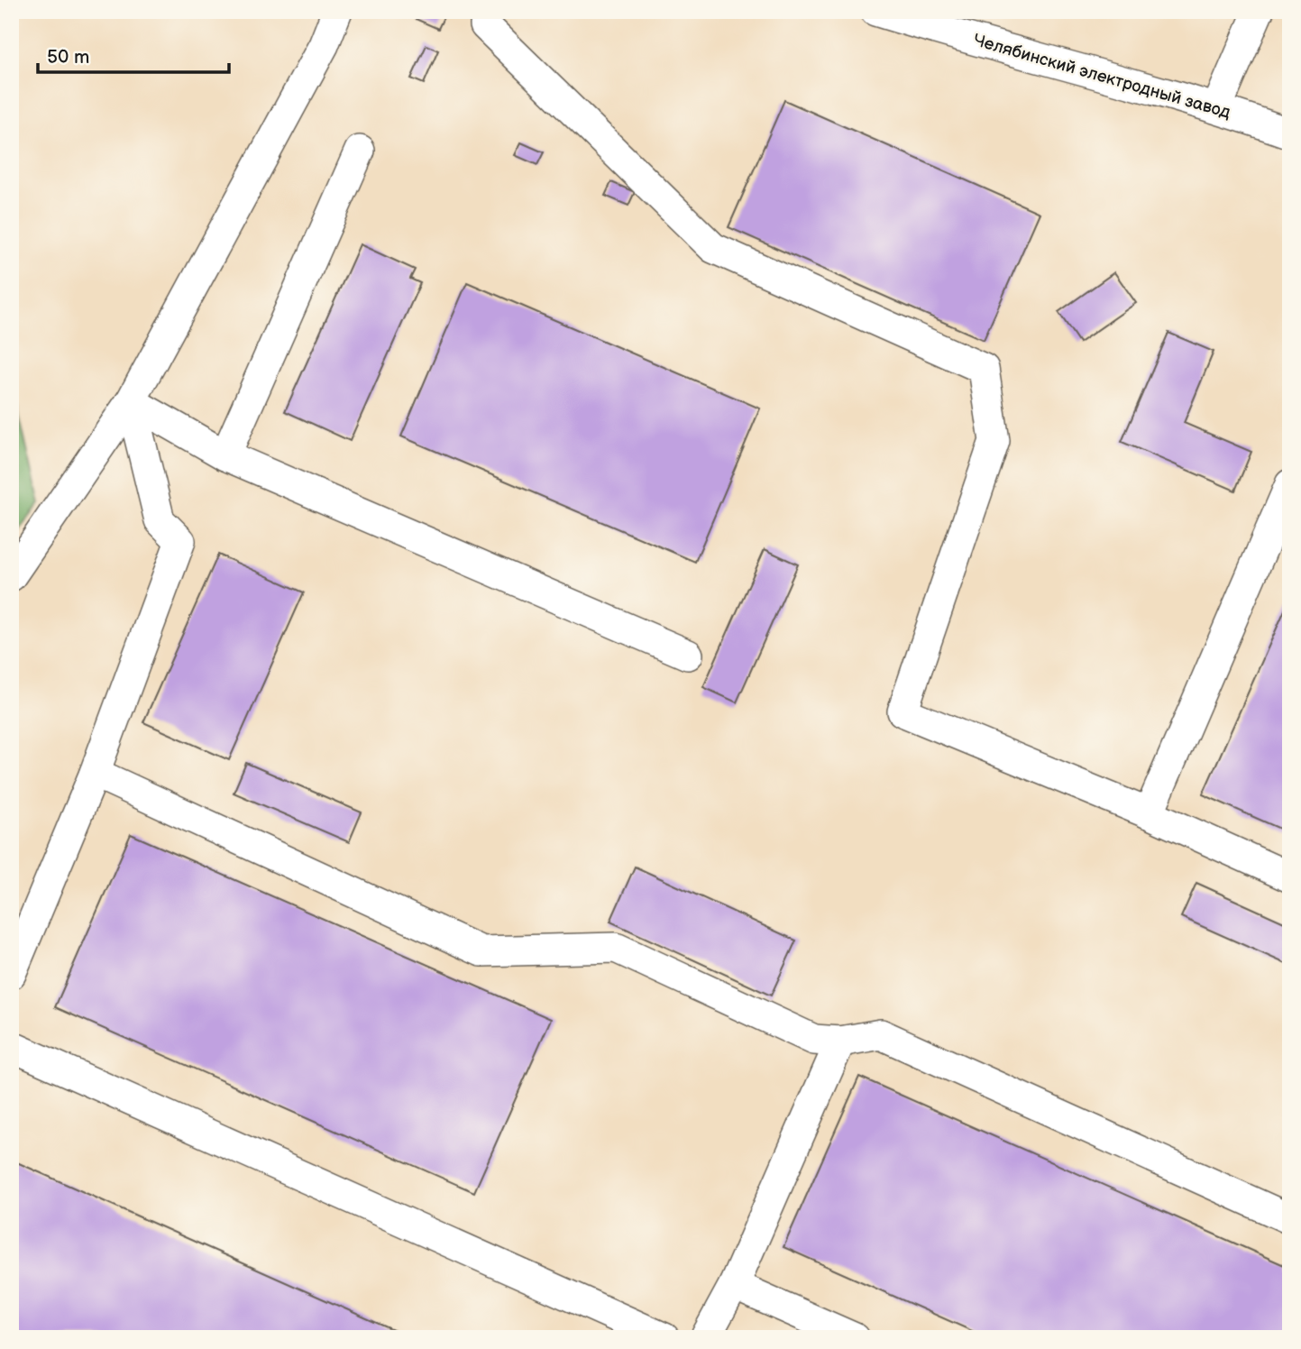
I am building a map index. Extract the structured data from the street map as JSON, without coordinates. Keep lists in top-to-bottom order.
{
  "streets": {
    "street": ["Челябинский электродный завод"]
  },
  "scale_bar": "50 m"
}
